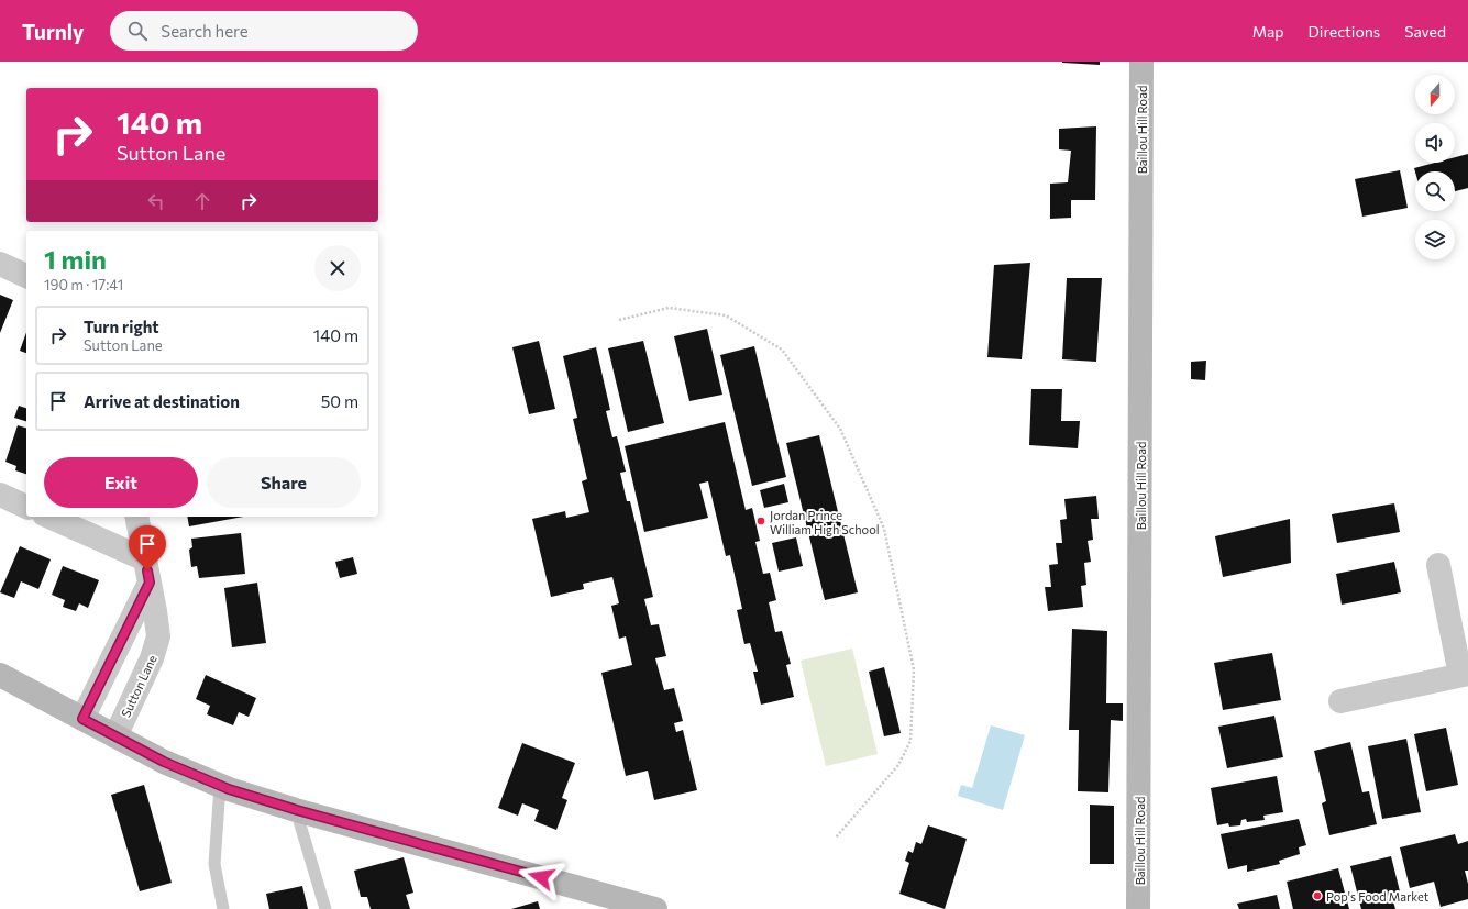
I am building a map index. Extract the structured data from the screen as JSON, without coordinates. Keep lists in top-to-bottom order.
{
  "streets": {
    "main road": ["Baillou Hill Road"],
    "street": ["Sutton Lane"]
  },
  "places": ["Jordan Prince William High School", "Pop's Food Market"],
  "north": "bottom",
  "page": {
    "header": "Turnly",
    "search": "Search here",
    "nav": ["Map", "Directions", "Saved"],
    "turn": ["140 m", "Sutton Lane"],
    "heading": ["1 min", "190 m · 17:41"],
    "list": [
      {
        "name": "Turn right",
        "note": "Sutton Lane",
        "value": "140 m"
      },
      {
        "name": "Arrive at destination",
        "value": "50 m"
      }
    ],
    "buttons": ["Exit", "Share"]
  }
}
